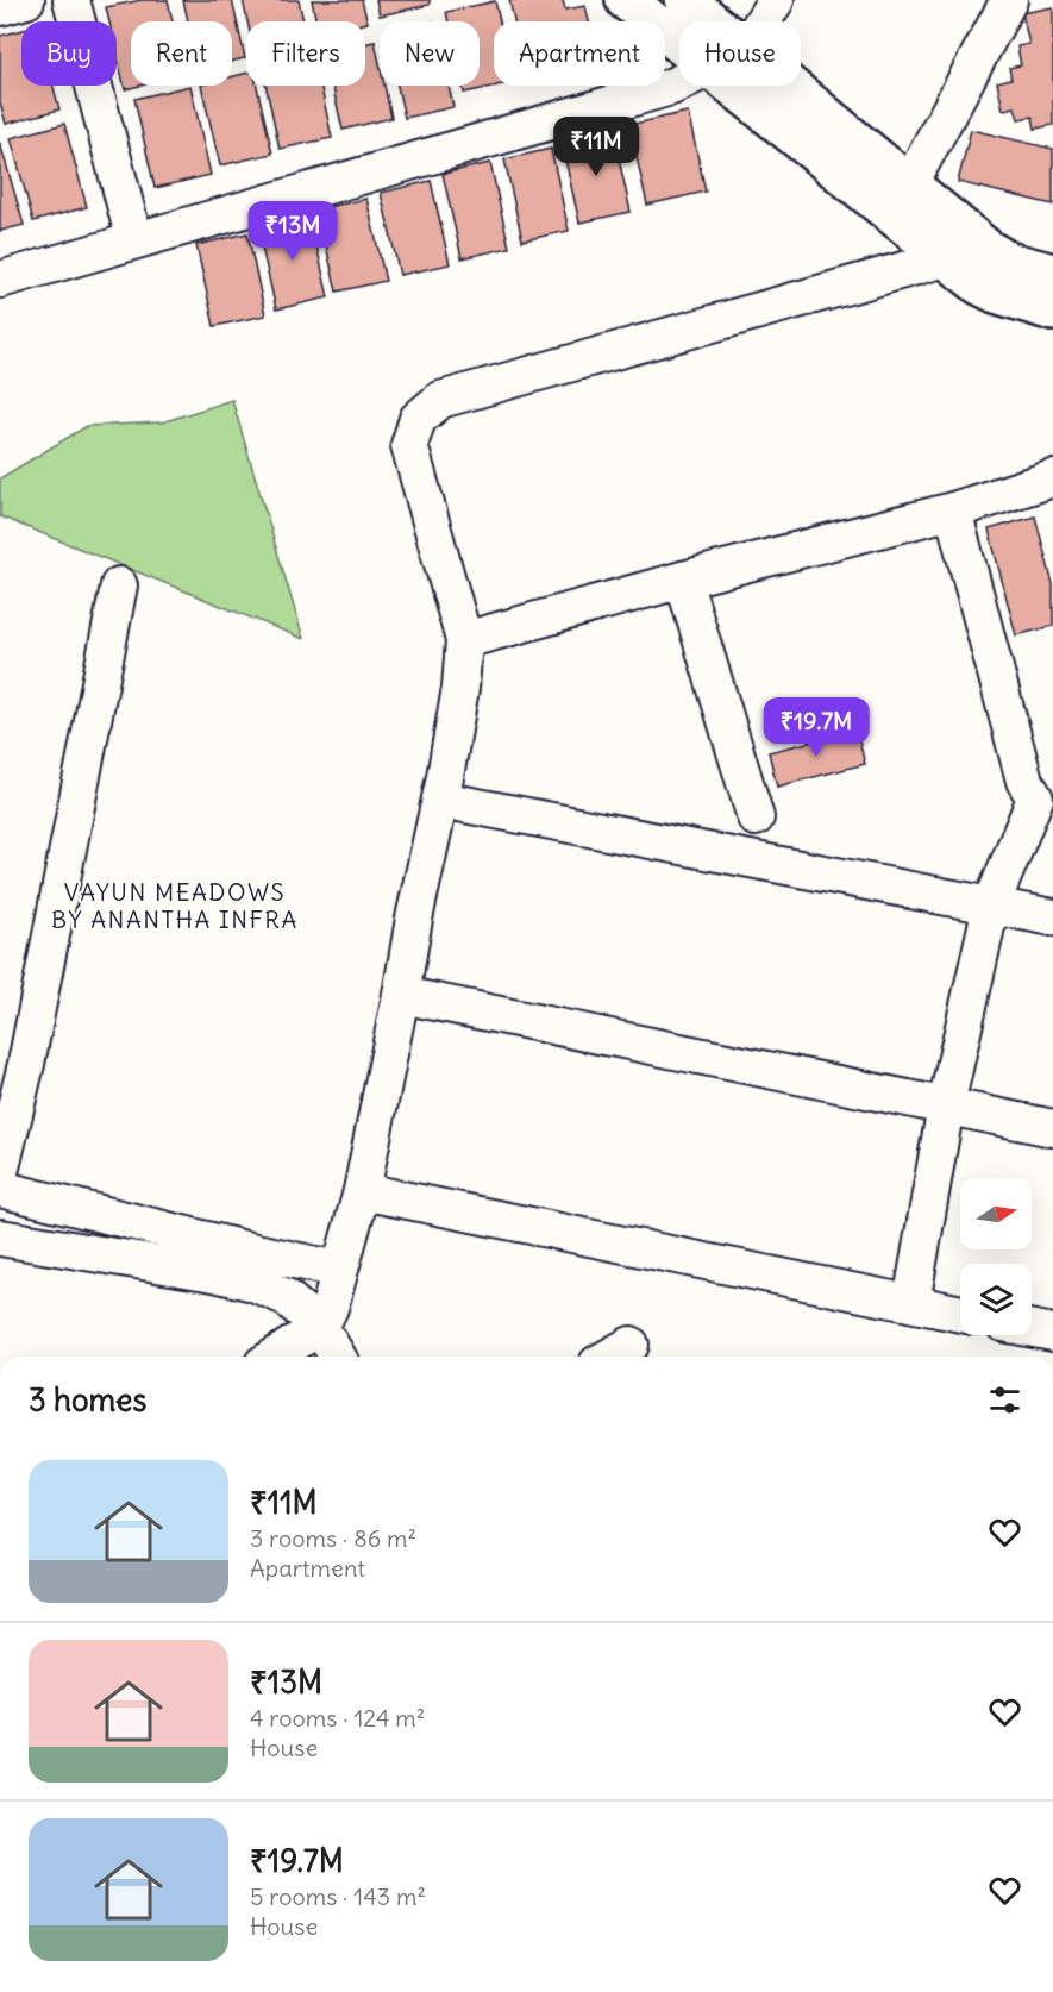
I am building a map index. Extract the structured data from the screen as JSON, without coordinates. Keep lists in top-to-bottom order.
{
  "districts": ["VAYUN MEADOWS BY ANANTHA INFRA"],
  "north": "right",
  "page": {
    "chip": [
      "Buy",
      "Rent",
      "Filters",
      "New",
      "Apartment",
      "House"
    ],
    "price": ["₹11M", "₹13M", "₹19.7M"],
    "heading": "3 homes",
    "list": [
      {
        "name": "₹11M",
        "note": "3 rooms · 86 m² · Apartment"
      },
      {
        "name": "₹13M",
        "note": "4 rooms · 124 m² · House"
      },
      {
        "name": "₹19.7M",
        "note": "5 rooms · 143 m² · House"
      }
    ]
  }
}
